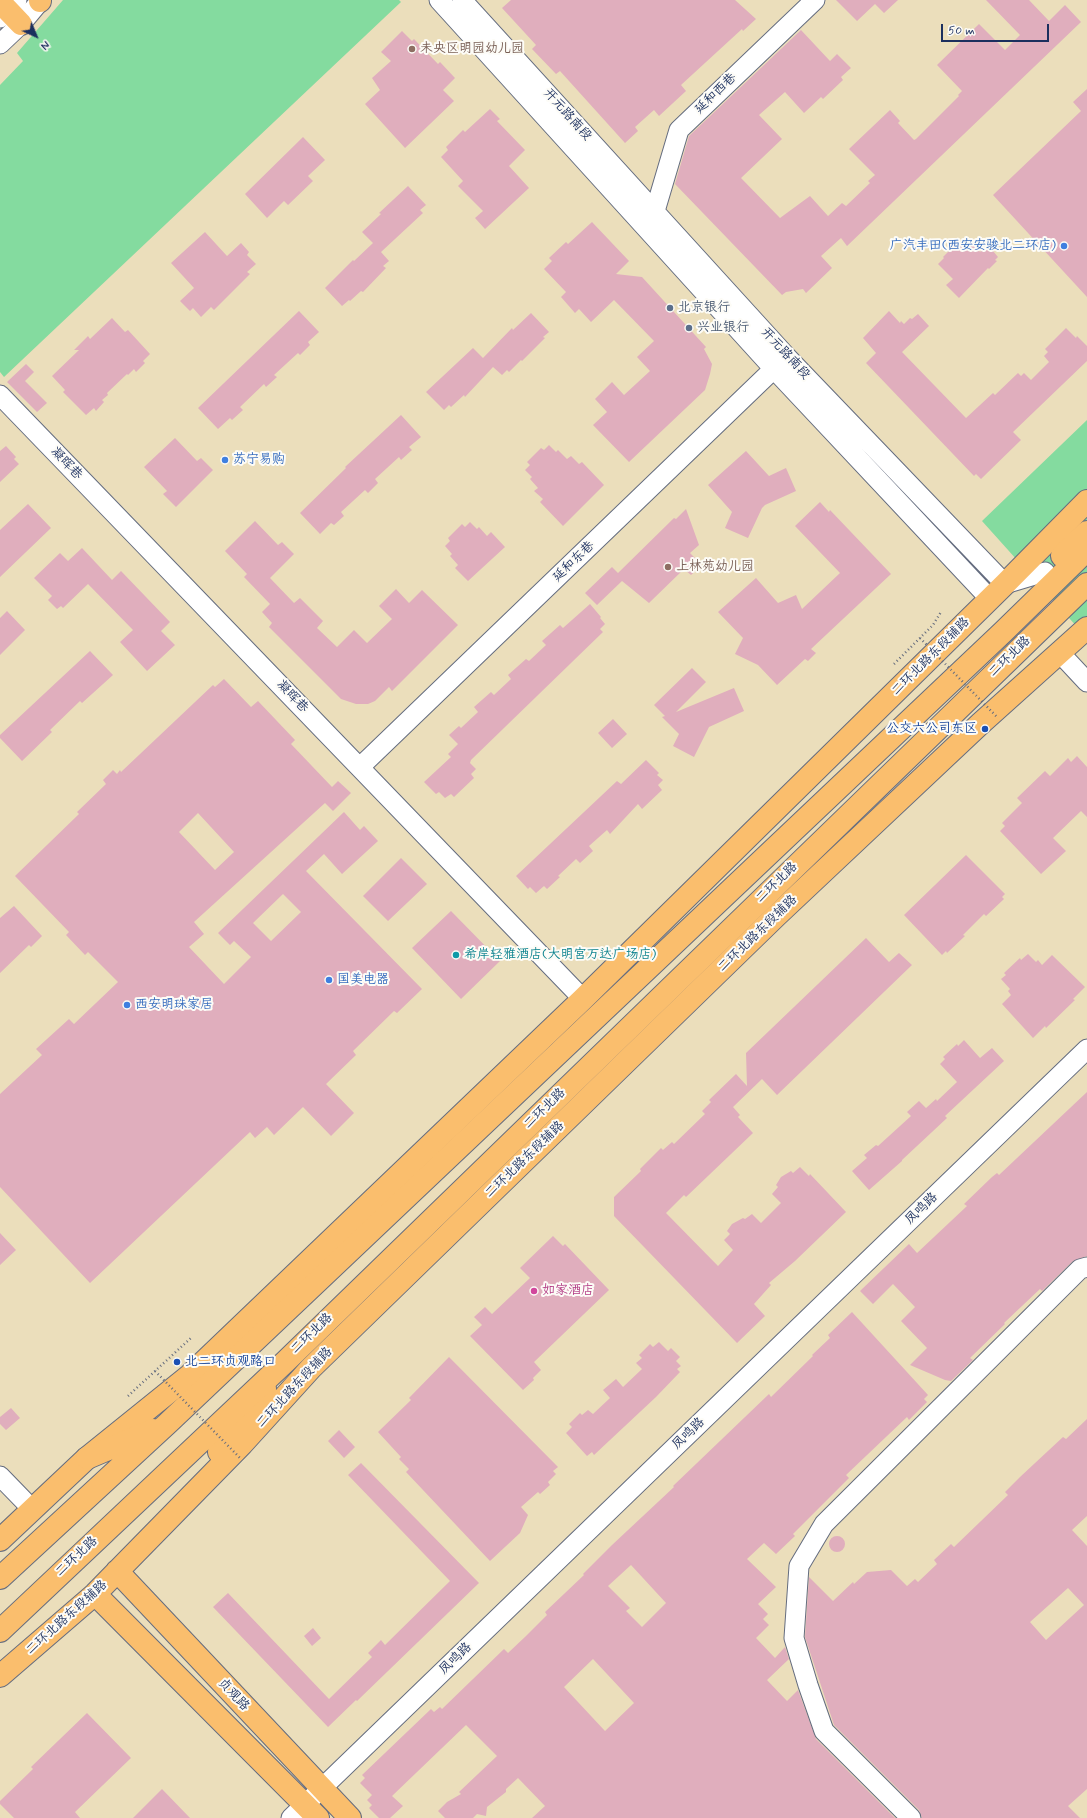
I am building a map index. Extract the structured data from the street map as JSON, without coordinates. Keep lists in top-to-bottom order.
{
  "streets": {
    "main road": ["二环北路东段辅路", "二环北路", "贞观路"],
    "street": [
      "延和西巷",
      "开元路南段",
      "凝晖巷",
      "延和东巷",
      "凤鸣路"
    ]
  },
  "crossings": [
    ["延和西巷", "开元路南段"],
    ["开元路南段", "延和东巷"],
    ["开元路南段", "二环北路东段辅路"],
    ["凝晖巷", "延和东巷"],
    ["凝晖巷", "二环北路东段辅路"],
    ["二环北路东段辅路", "贞观路"],
    ["凤鸣路", "贞观路"]
  ],
  "places": [
    "未央区明园幼儿园",
    "广汽丰田(西安安骏北二环店)",
    "北京银行",
    "兴业银行",
    "苏宁易购",
    "上林苑幼儿园",
    "公交六公司东区",
    "希岸轻雅酒店(大明宫万达广场店)",
    "国美电器",
    "西安明珠家居",
    "如家酒店",
    "北二环贞观路口"
  ],
  "scale_bar": "50 m",
  "north": "bottom right"
}
